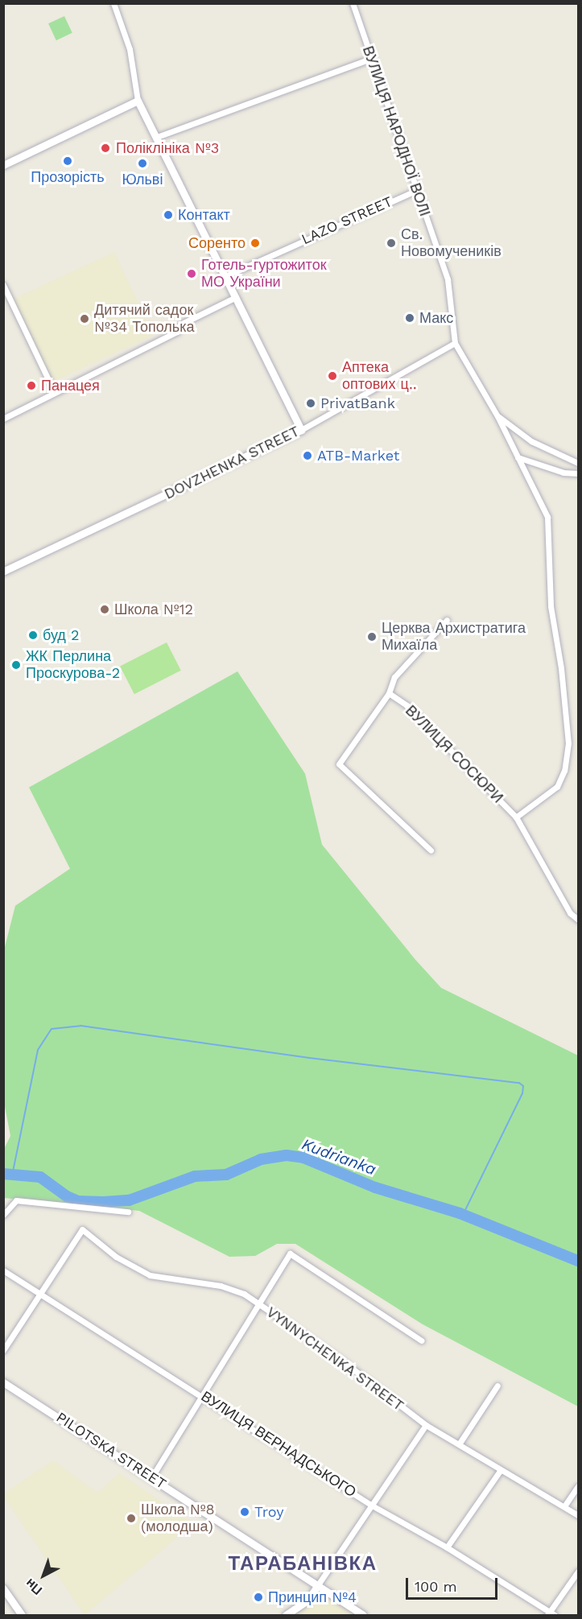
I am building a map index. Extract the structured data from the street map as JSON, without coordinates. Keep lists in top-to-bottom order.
{
  "streets": {
    "street": [
      "ВУЛИЦЯ НАРОДНОЇ ВОЛІ",
      "LAZO STREET",
      "DOVZHENKA STREET",
      "ВУЛИЦЯ СОСЮРИ",
      "VYNNYCHENKA STREET",
      "ВУЛИЦЯ ВЕРНАДСЬКОГО",
      "PILOTSKA STREET"
    ]
  },
  "crossings": [
    ["ВУЛИЦЯ НАРОДНОЇ ВОЛІ", "LAZO STREET"],
    ["ВУЛИЦЯ НАРОДНОЇ ВОЛІ", "DOVZHENKA STREET"],
    ["VYNNYCHENKA STREET", "ВУЛИЦЯ ВЕРНАДСЬКОГО"]
  ],
  "districts": ["ТАРАБАНІВКА"],
  "water": ["Kudrianka"],
  "places": [
    "Поліклініка №3",
    "Прозорість",
    "Юльві",
    "Контакт",
    "Соренто",
    "Св. Новомучеників",
    "Готель-гуртожиток МО України",
    "Макс",
    "Дитячий садок №34 Тополька",
    "Аптека оптових ц‥",
    "Панацея",
    "PrivatBank",
    "ATB-Market",
    "Школа №12",
    "буд 2",
    "Церква Архистратига Михаїла",
    "ЖК Перлина Проскурова-2",
    "Troy",
    "Школа №8 (молодша)",
    "Принцип №4"
  ],
  "scale_bar": "100 m",
  "north": "bottom left"
}
